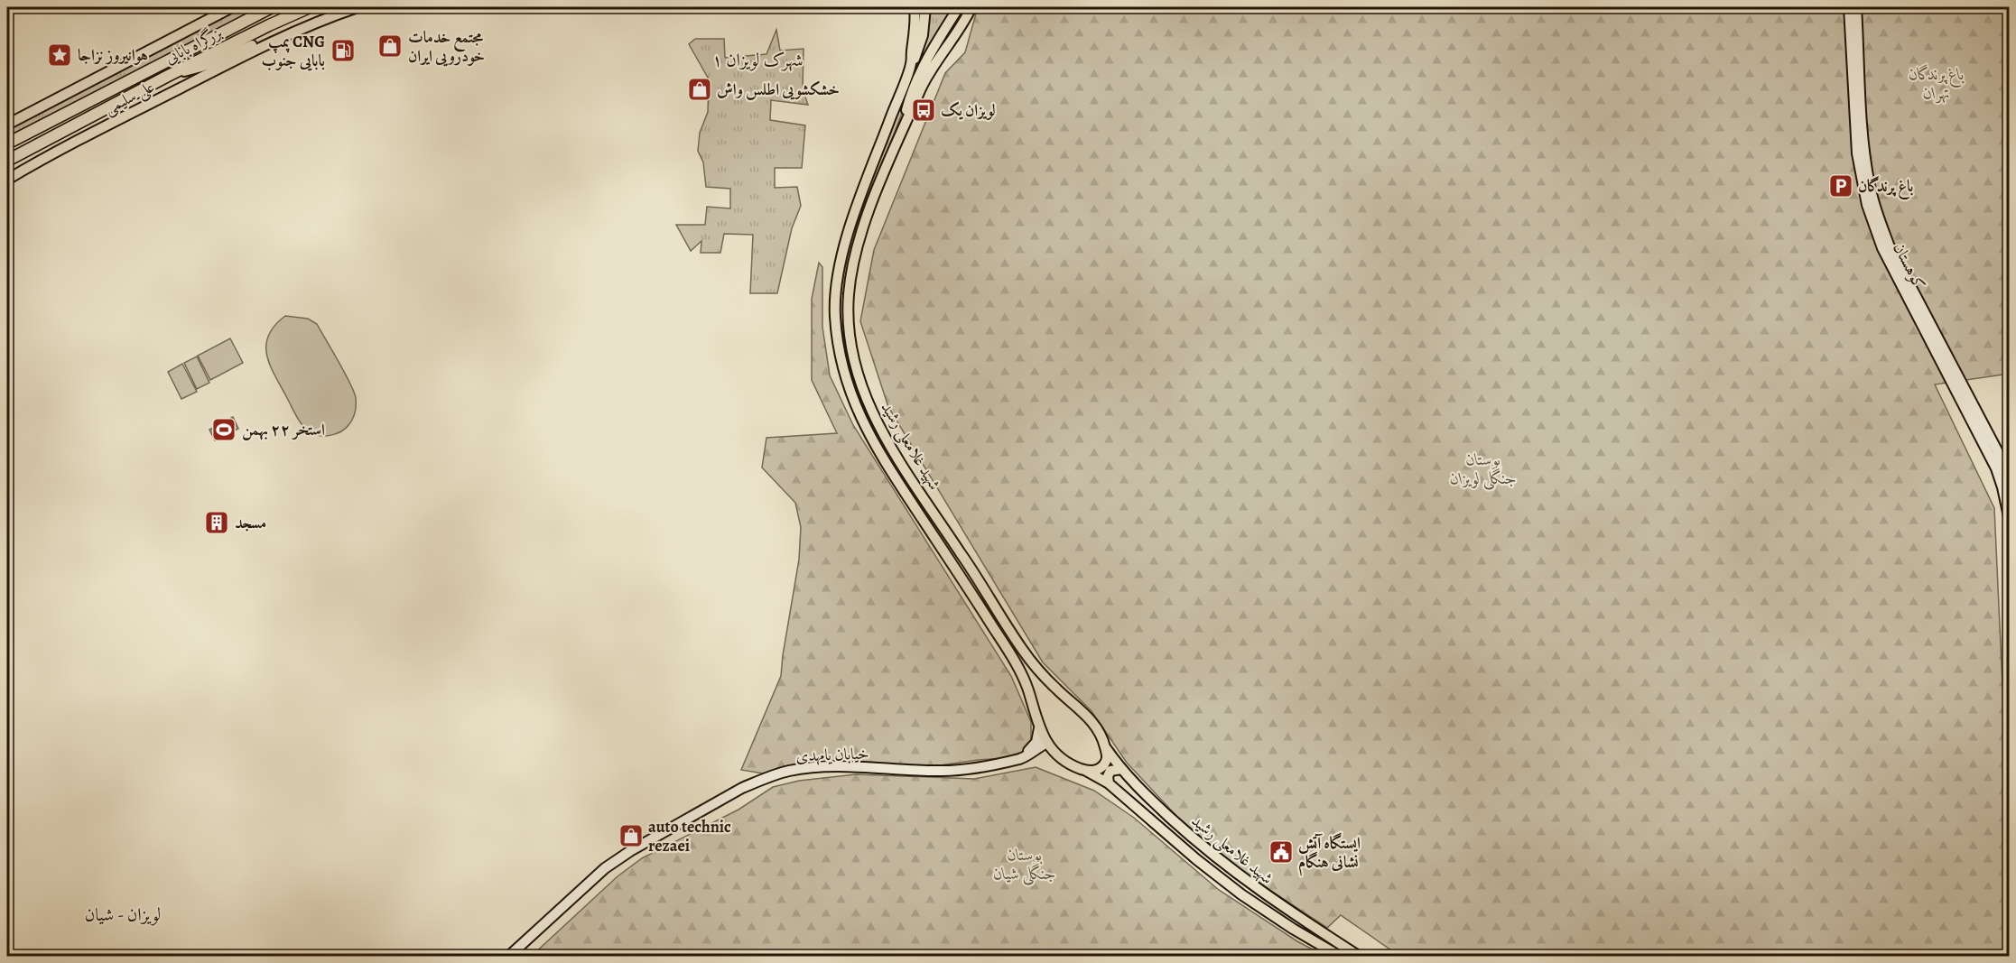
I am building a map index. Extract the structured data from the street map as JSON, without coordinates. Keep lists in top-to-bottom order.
{
  "streets": {
    "highway": ["بزرگراه بابایی"],
    "main road": [
      "علی سلیمی",
      "کوهستان",
      "شهید غلامعلی رشید",
      "خیابان یامهدی"
    ]
  },
  "crossings": [
    ["شهید غلامعلی رشید", "خیابان یامهدی"]
  ],
  "districts": ["شهرک لویزان ۱", "لویزان - شیان"],
  "parks": ["باغ پرندگان تهران", "بوستان جنگلی لویزان", "بوستان جنگلی شیان"],
  "places": {
    "shop": ["مجتمع خدمات خودرویی ایران", "خشکشویی اطلس واش", "auto technic rezaei"],
    "fuel station": ["پمپ CNG بابایی جنوب"],
    "place": ["هوانیروز نزاجا"],
    "bus stop": ["لویزان یک"],
    "parking": ["باغ پرندگان"],
    "sports": ["استخر ۲۲ بهمن"],
    "building": ["مسجد"],
    "public building": ["ایستگاه آتش نشانی هنگام"]
  }
}
